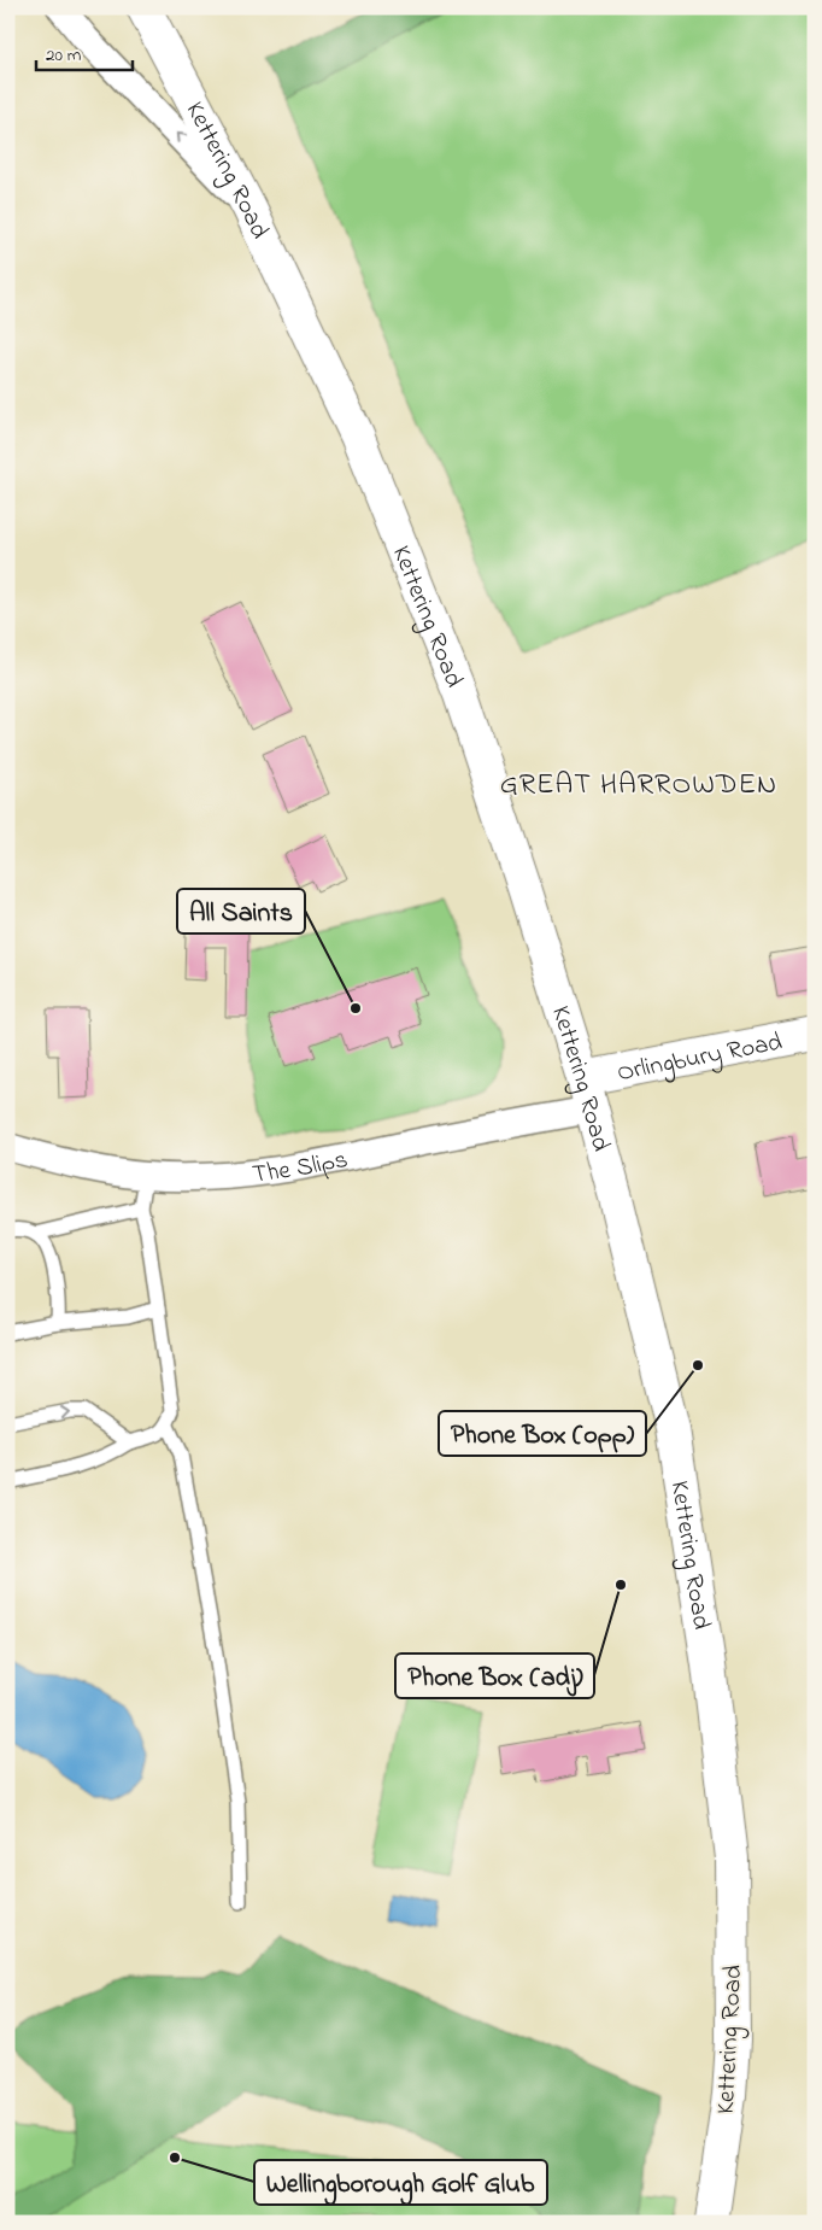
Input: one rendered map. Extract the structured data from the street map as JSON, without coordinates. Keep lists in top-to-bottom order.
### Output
{
  "streets": {
    "main road": ["Kettering Road", "Orlingbury Road"],
    "street": ["The Slips"]
  },
  "crossings": [
    ["Kettering Road", "Orlingbury Road"],
    ["Kettering Road", "The Slips"]
  ],
  "districts": ["GREAT HARROWDEN"],
  "places": [
    "All Saints",
    "Phone Box (opp)",
    "Phone Box (adj)",
    "Wellingborough Golf Glub"
  ],
  "scale_bar": "20 m"
}
